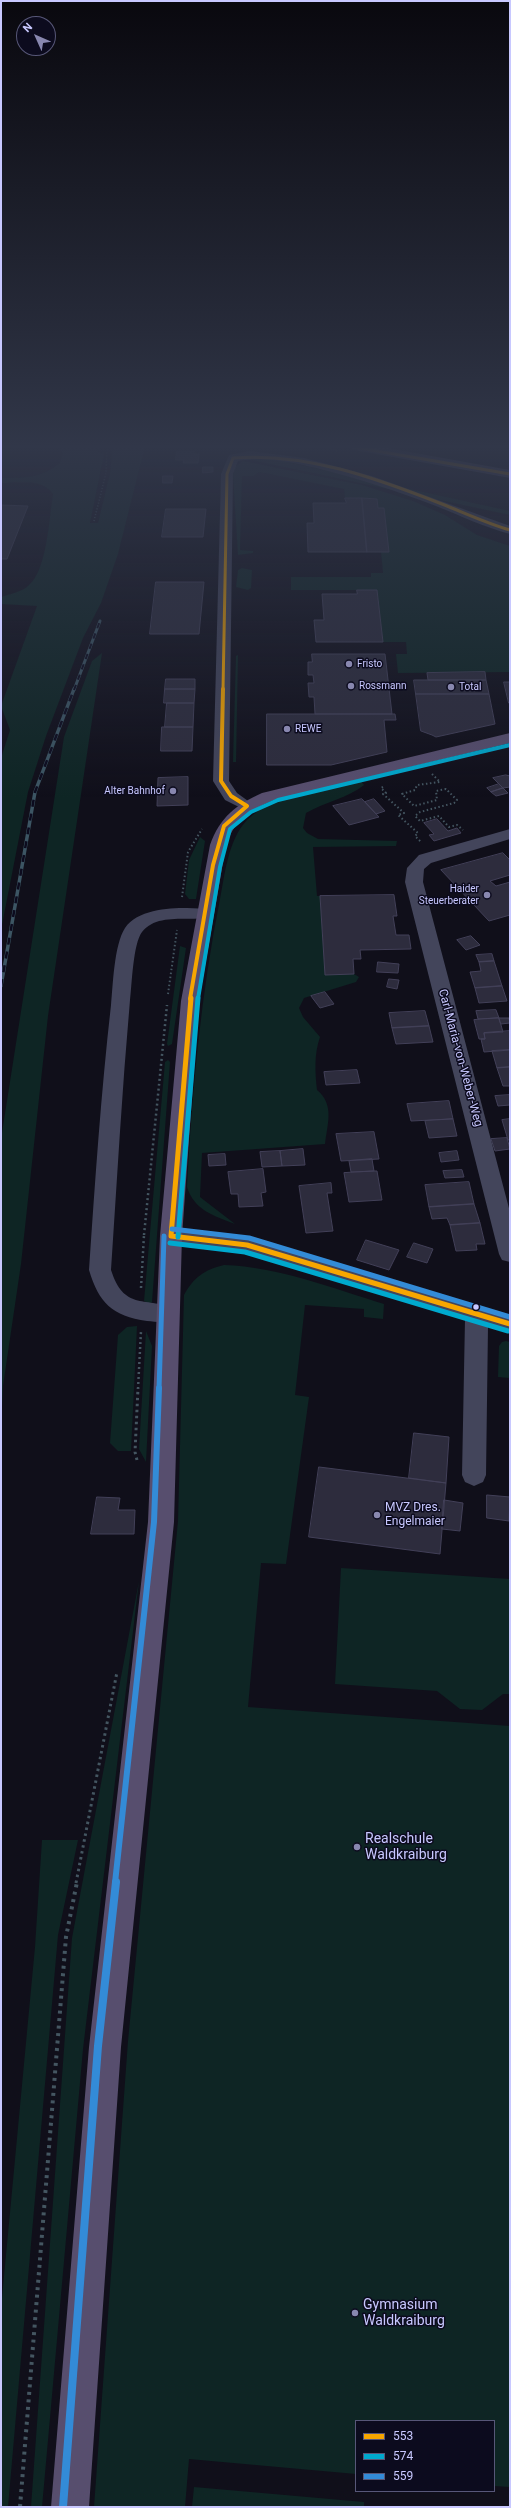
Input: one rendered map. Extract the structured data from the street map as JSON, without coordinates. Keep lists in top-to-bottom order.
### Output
{
  "streets": {
    "street": ["Carl-Maria-von-Weber-Weg"]
  },
  "places": [
    "Fristo",
    "Rossmann",
    "Total",
    "REWE",
    "Alter Bahnhof",
    "Haider Steuerberater",
    "MVZ Dres. Engelmaier",
    "Realschule Waldkraiburg",
    "Gymnasium Waldkraiburg"
  ],
  "lines": ["transit line 553", "transit line 574", "transit line 559"],
  "legend": ["553", "574", "559"],
  "north": "top left"
}
